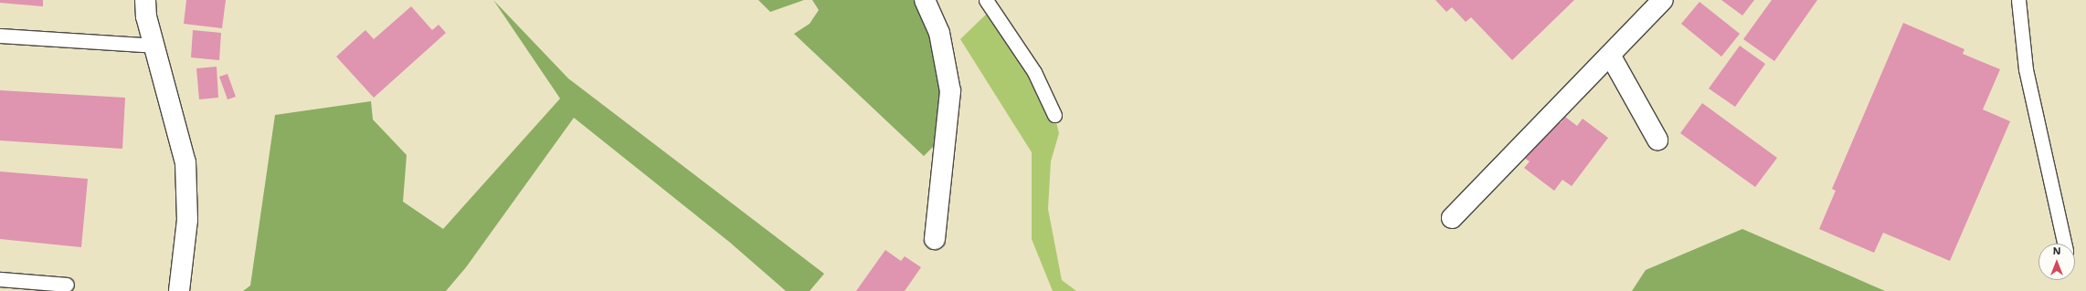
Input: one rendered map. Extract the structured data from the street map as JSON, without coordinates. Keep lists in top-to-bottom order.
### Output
{
  "north": "top"
}
